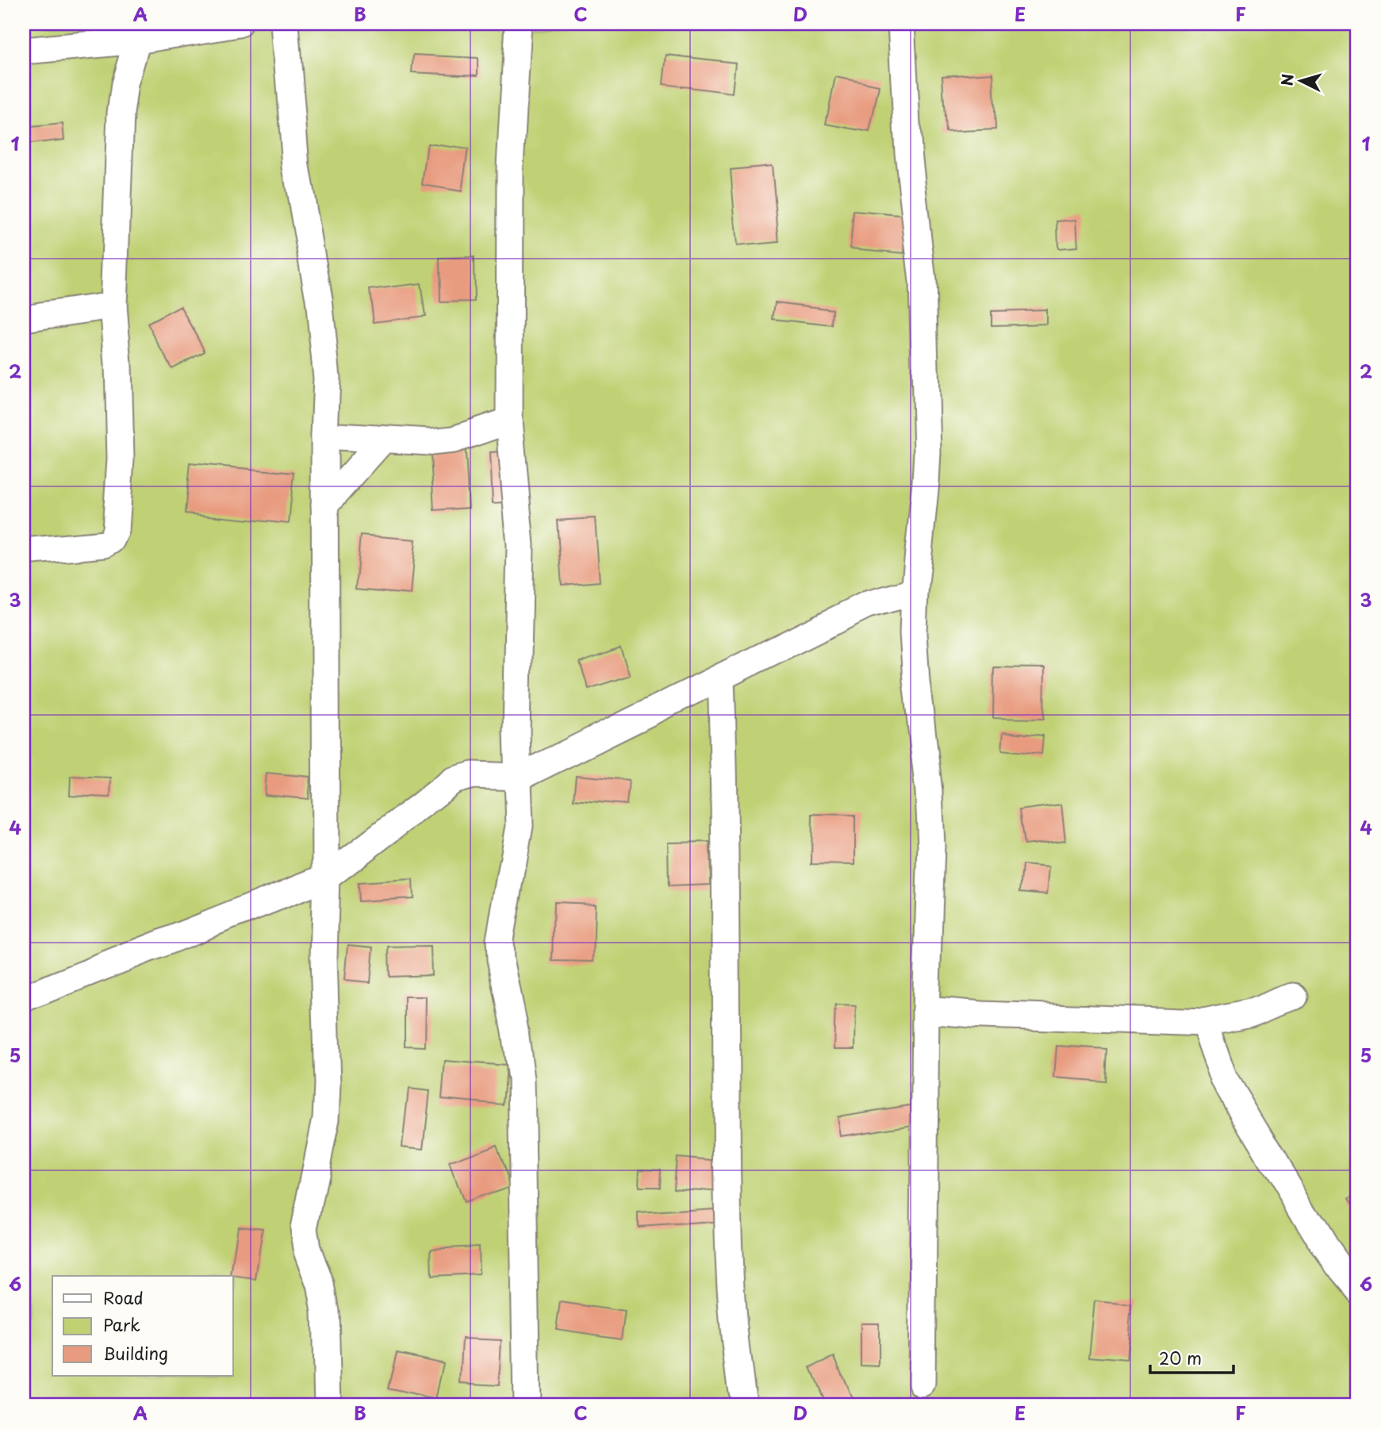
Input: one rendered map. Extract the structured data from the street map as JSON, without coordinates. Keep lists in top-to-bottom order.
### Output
{
  "legend": ["Road", "Park", "Building"],
  "scale_bar": "20 m",
  "north": "left",
  "grid": {
    "columns": [
      "A",
      "B",
      "C",
      "D",
      "E",
      "F"
    ],
    "rows": [
      "1",
      "2",
      "3",
      "4",
      "5",
      "6"
    ]
  }
}
